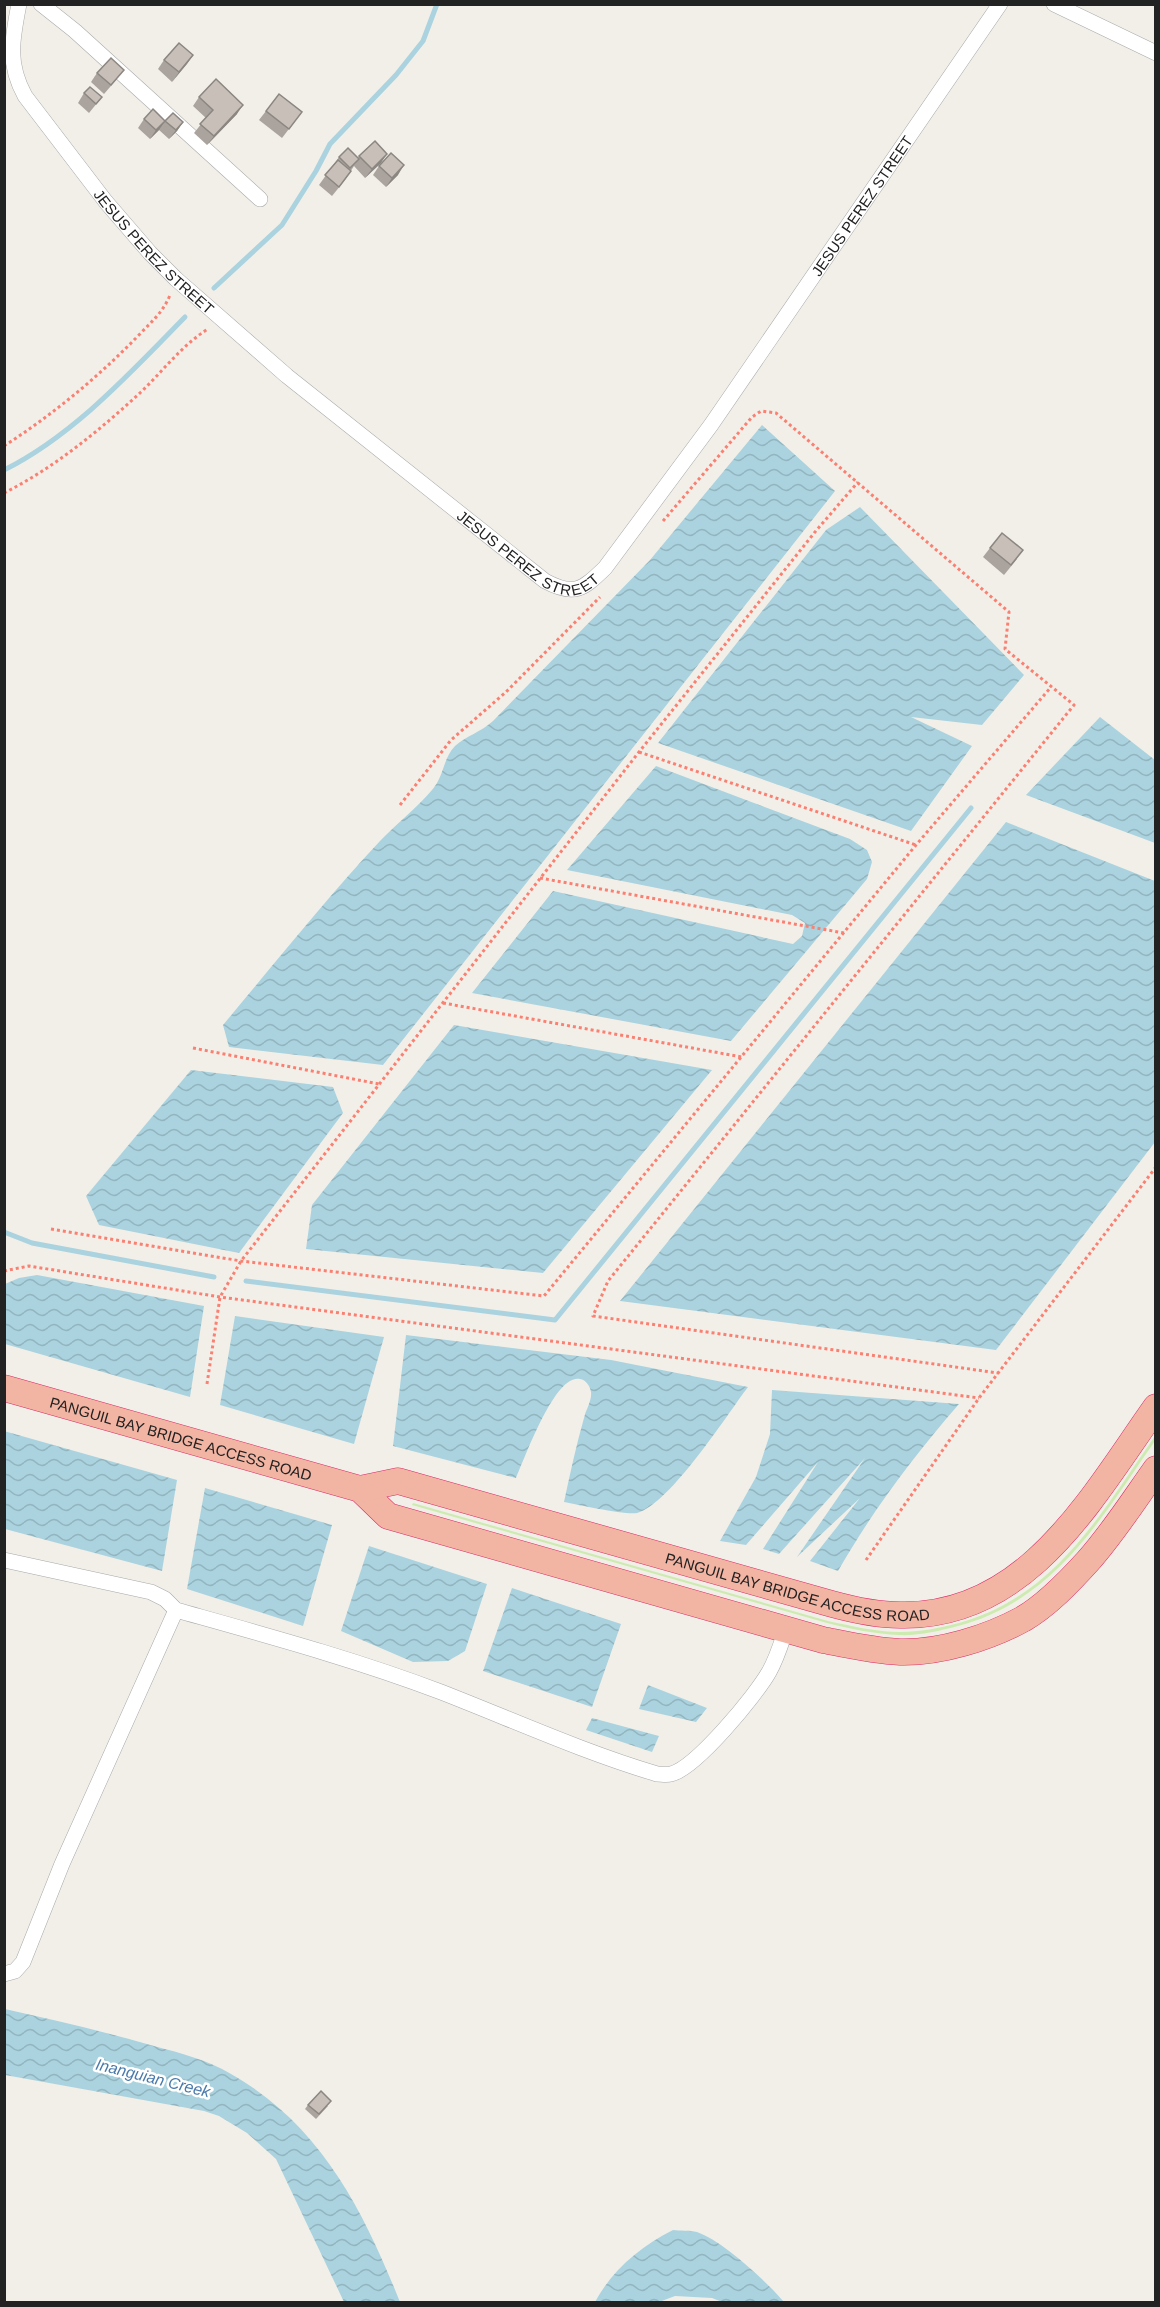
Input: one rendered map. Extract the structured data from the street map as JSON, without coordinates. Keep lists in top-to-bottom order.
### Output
{
  "streets": {
    "highway": ["PANGUIL BAY BRIDGE ACCESS ROAD"],
    "street": ["JESUS PEREZ STREET"]
  },
  "water": ["Inanguian Creek"]
}
